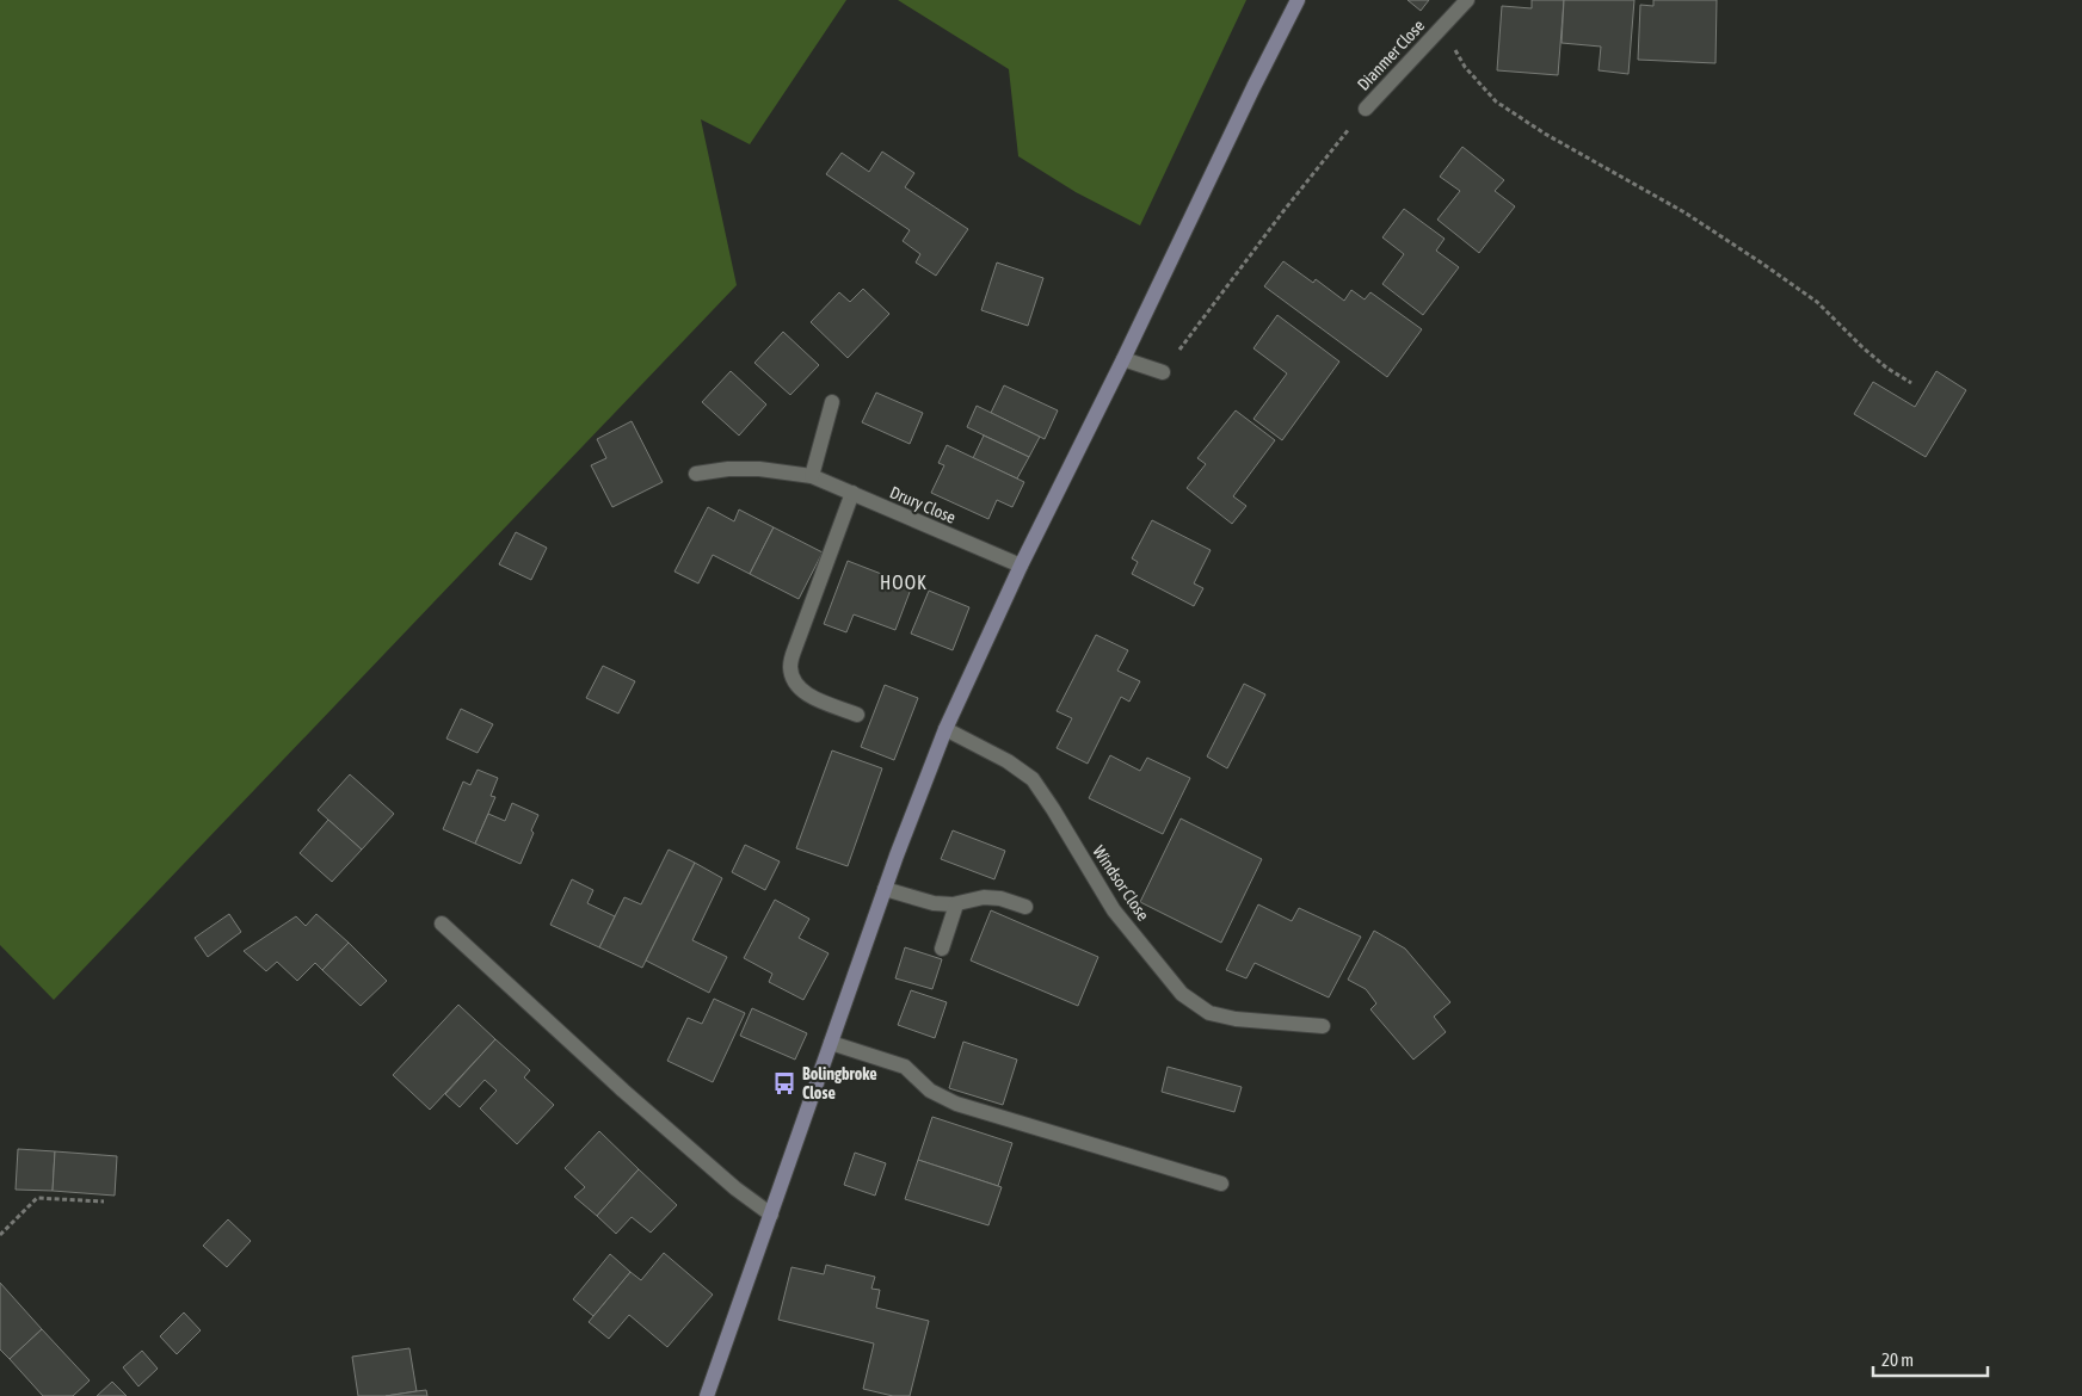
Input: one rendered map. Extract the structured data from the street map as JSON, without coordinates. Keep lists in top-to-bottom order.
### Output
{
  "streets": {
    "street": ["Dianmer Close", "Drury Close", "Windsor Close"]
  },
  "districts": ["HOOK"],
  "places": {
    "bus stop": ["Bolingbroke Close"]
  },
  "scale_bar": "20 m"
}
